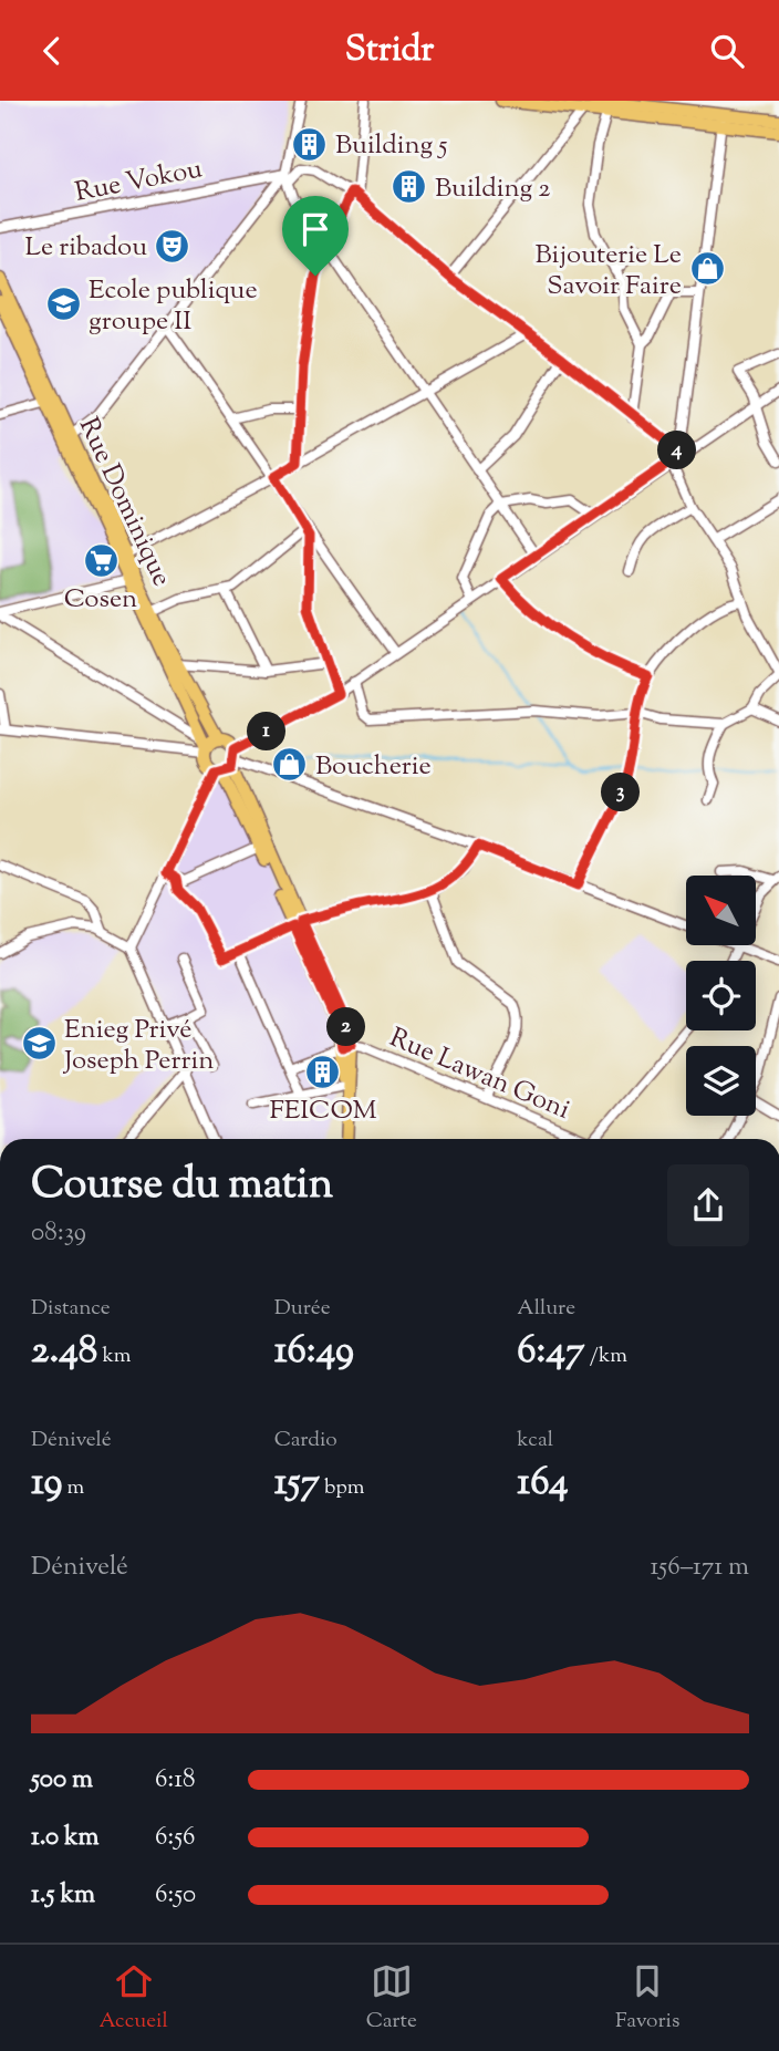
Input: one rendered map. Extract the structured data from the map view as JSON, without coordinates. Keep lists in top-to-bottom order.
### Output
{
  "streets": {
    "main road": ["Rue Dominique"],
    "street": ["Rue Vokou", "Rue Lawan Goni"]
  },
  "places": {
    "building": ["Building 5", "Building 2", "FEICOM"],
    "theatre": ["Le ribadou"],
    "shop": ["Bijouterie Le Savoir Faire", "Boucherie"],
    "school or university": ["Ecole publique groupe II", "Enieg Privé Joseph Perrin"],
    "supermarket": ["Cosen"]
  },
  "north": "top left",
  "page": {
    "header": "Stridr",
    "pins": [
      "4",
      "1",
      "3",
      "2"
    ],
    "heading": ["Course du matin", "08:39"],
    "stats": [
      ["Distance", "2.48 km"],
      ["Durée", "16:49"],
      ["Allure", "6:47 /km"],
      ["Dénivelé", "19 m"],
      ["Cardio", "157 bpm"],
      ["kcal", "164"]
    ],
    "chart": ["Dénivelé", "156–171 m"],
    "list": [
      {
        "name": "500 m",
        "note": "6:18"
      },
      {
        "name": "1.0 km",
        "note": "6:56"
      },
      {
        "name": "1.5 km",
        "note": "6:50"
      }
    ],
    "tabs": ["Accueil", "Carte", "Favoris"]
  }
}
